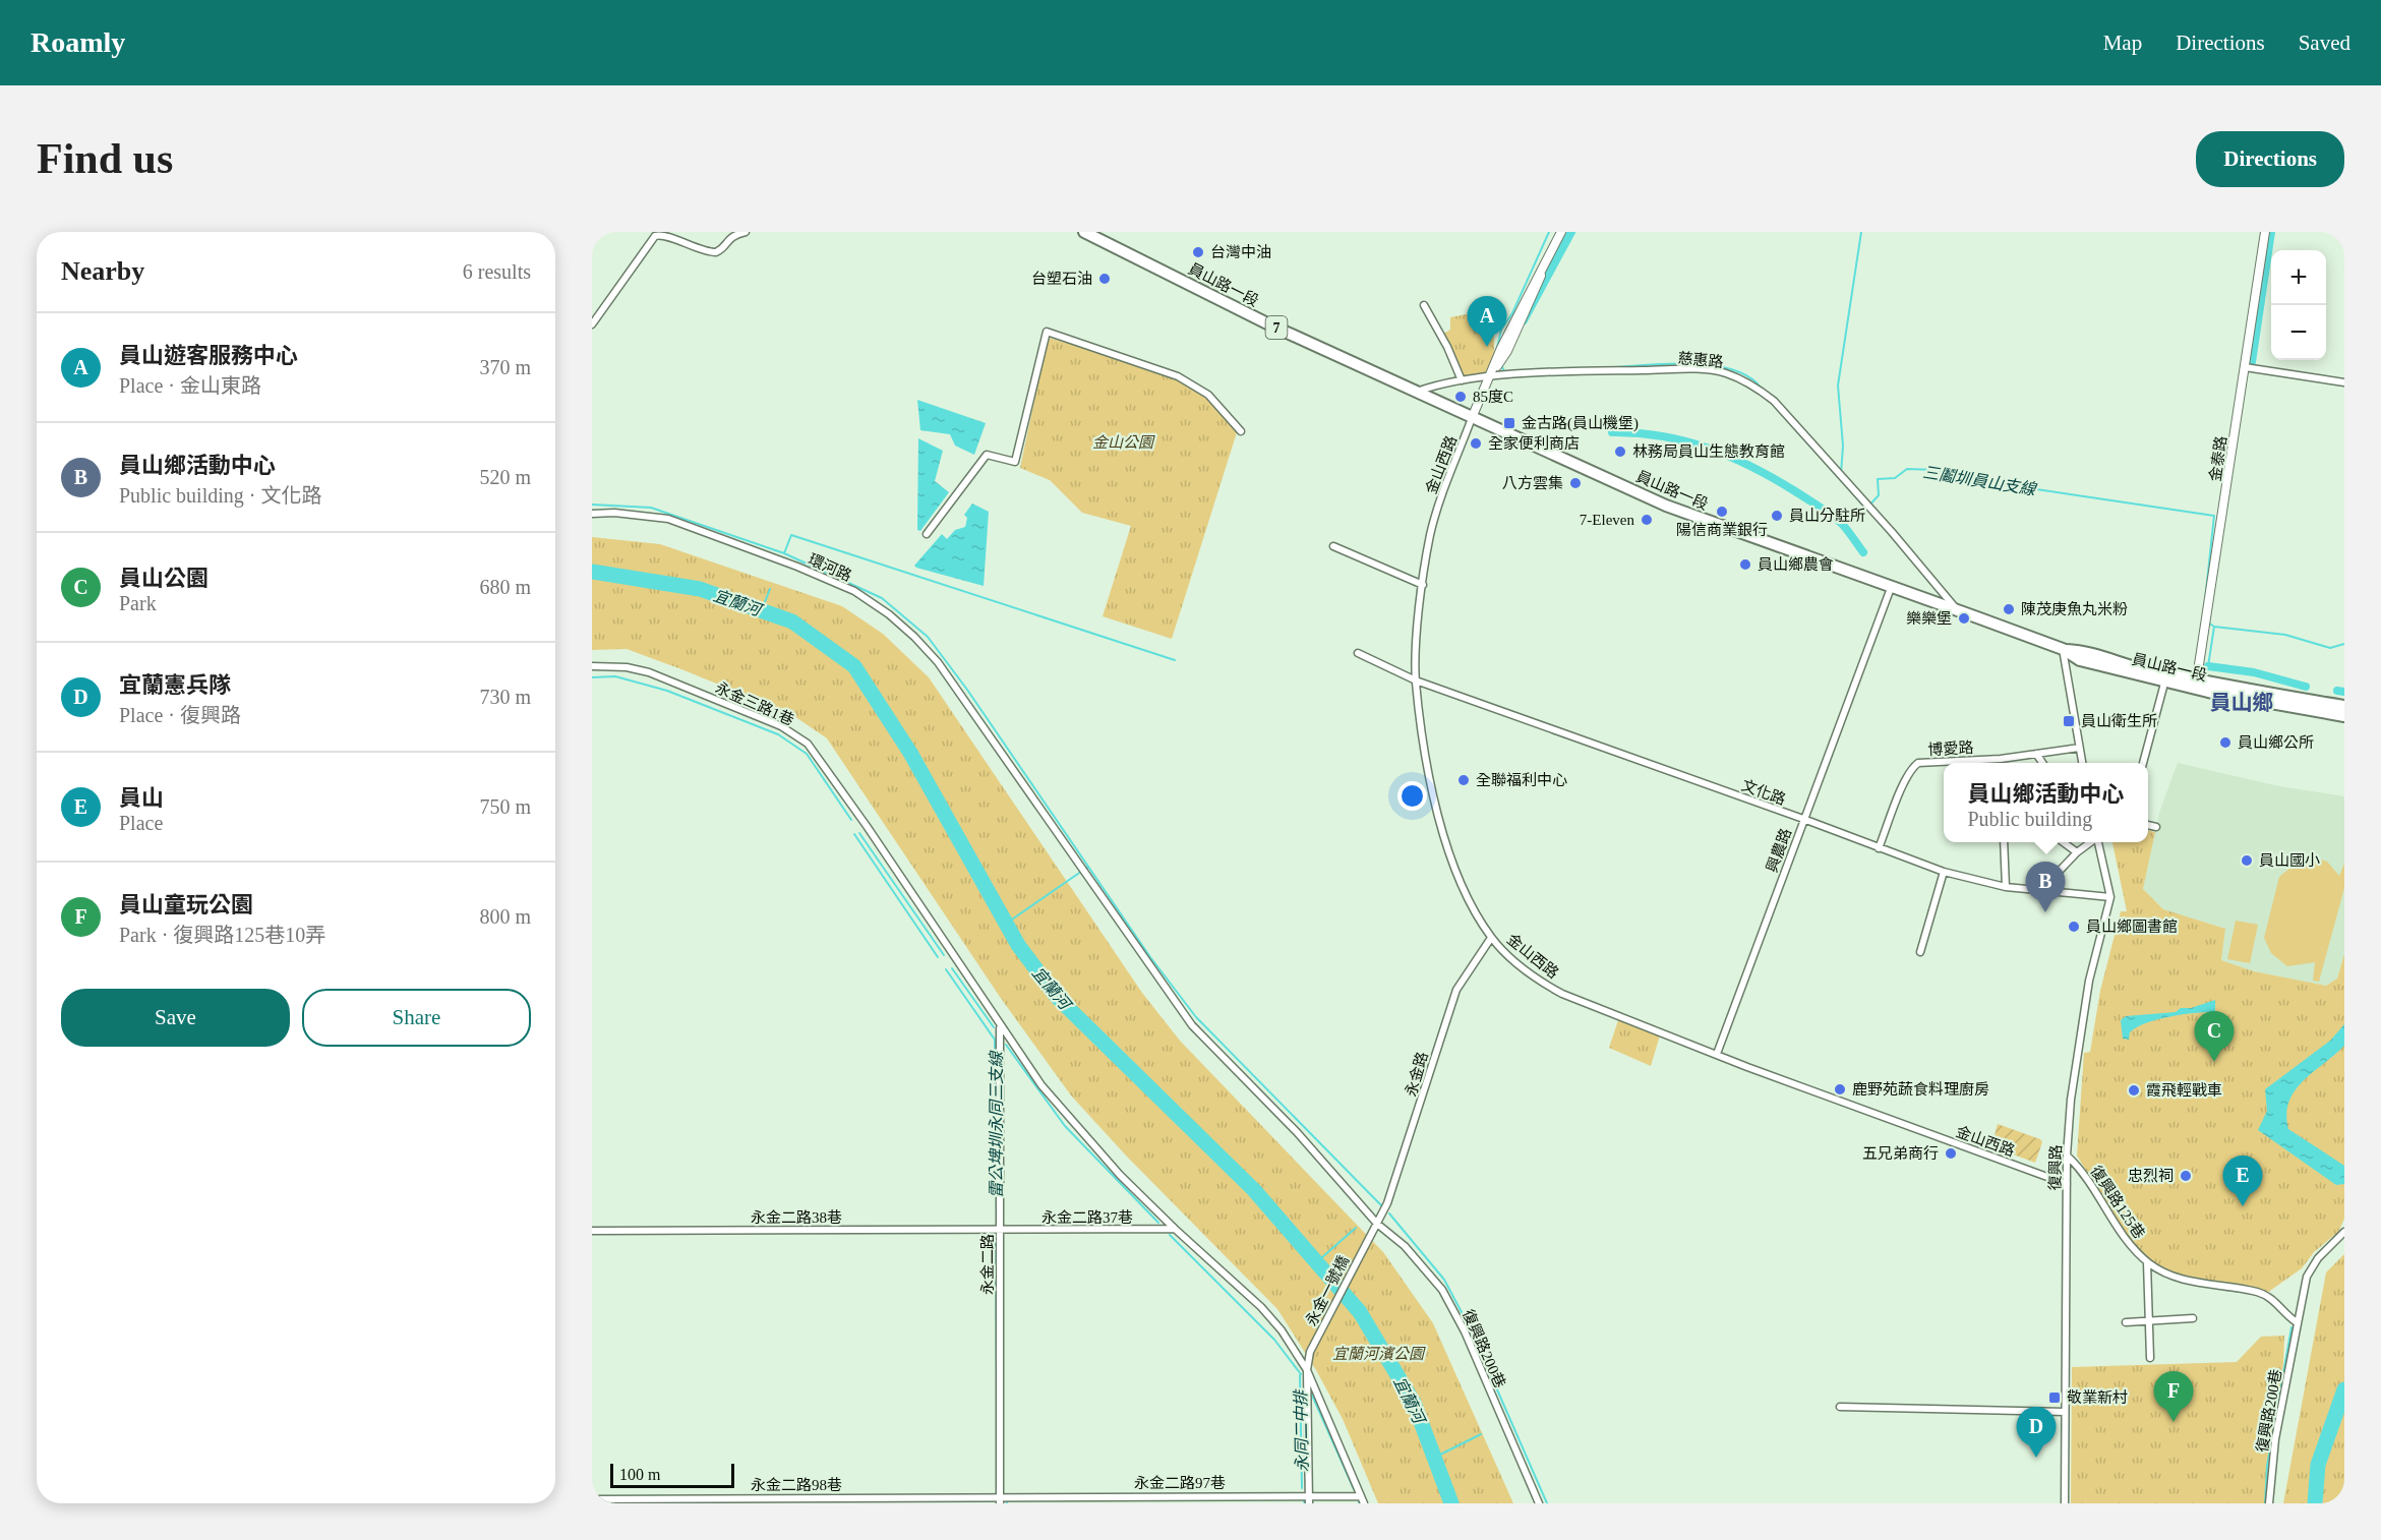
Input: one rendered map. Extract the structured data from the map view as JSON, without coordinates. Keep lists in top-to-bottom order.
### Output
{
  "streets": {
    "main road": ["員山路一段", "7"],
    "street": [
      "慈惠路",
      "金泰路",
      "金山西路",
      "環河路",
      "永金三路1巷",
      "博愛路",
      "文化路",
      "興農路",
      "永金路",
      "復興路",
      "復興路125巷",
      "永金二路38巷",
      "永金二路37巷",
      "永金二路",
      "永金一號橋",
      "復興路200巷",
      "永金二路97巷",
      "永金二路98巷"
    ]
  },
  "crossings": [
    ["員山路一段", "慈惠路"],
    ["員山路一段", "金泰路"],
    ["員山路一段", "金山西路"],
    ["員山路一段", "興農路"],
    ["金山西路", "文化路"],
    ["金山西路", "興農路"],
    ["金山西路", "永金路"],
    ["金山西路", "復興路"],
    ["環河路", "永金路"],
    ["環河路", "復興路200巷"],
    ["永金三路1巷", "永金二路37巷"],
    ["永金三路1巷", "永金二路"],
    ["永金三路1巷", "永金一號橋"],
    ["永金三路1巷", "永金二路97巷"],
    ["博愛路", "文化路"],
    ["文化路", "興農路"],
    ["文化路", "復興路"],
    ["永金路", "永金一號橋"],
    ["永金路", "復興路200巷"],
    ["復興路", "復興路125巷"],
    ["永金二路38巷", "永金二路37巷"],
    ["永金二路38巷", "永金二路"],
    ["永金二路37巷", "永金二路"],
    ["永金二路", "永金二路97巷"],
    ["永金二路", "永金二路98巷"],
    ["永金一號橋", "永金二路97巷"],
    ["永金二路97巷", "永金二路98巷"]
  ],
  "districts": ["員山鄉"],
  "water": [
    "三鬮圳員山支線",
    "宜蘭河",
    "雷公埤圳永同三支線",
    "永同二中排"
  ],
  "parks": ["金山公園", "宜蘭河濱公園"],
  "places": {
    "other": [
      "台灣中油",
      "台塑石油",
      "85度C",
      "全家便利商店",
      "林務局員山生態教育館",
      "八方雲集",
      "陽信商業銀行",
      "員山分駐所",
      "7-Eleven",
      "員山鄉農會",
      "陳茂庚魚丸米粉",
      "樂樂堡",
      "員山鄉公所",
      "全聯福利中心",
      "員山國小",
      "員山鄉圖書館",
      "鹿野苑蔬食料理廚房",
      "霞飛輕戰車",
      "五兄弟商行",
      "忠烈祠"
    ],
    "transit": ["金古路(員山機堡)", "員山衛生所", "敬業新村"]
  },
  "scale_bar": "100 m",
  "page": {
    "header": "Roamly",
    "nav": ["Map", "Directions", "Saved"],
    "buttons": [
      "Directions",
      ["Save", "Share"]
    ],
    "title": "Find us",
    "heading": ["Nearby", "6 results"],
    "map_buttons": ["+", "−"],
    "pins": [
      "A",
      "B",
      "C",
      "E",
      "F",
      "D"
    ],
    "list": [
      {
        "mark": "A",
        "name": "員山遊客服務中心",
        "note": "Place · 金山東路",
        "value": "370 m"
      },
      {
        "mark": "B",
        "name": "員山鄉活動中心",
        "note": "Public building · 文化路",
        "value": "520 m"
      },
      {
        "mark": "C",
        "name": "員山公園",
        "note": "Park",
        "value": "680 m"
      },
      {
        "mark": "D",
        "name": "宜蘭憲兵隊",
        "note": "Place · 復興路",
        "value": "730 m"
      },
      {
        "mark": "E",
        "name": "員山",
        "note": "Place",
        "value": "750 m"
      },
      {
        "mark": "F",
        "name": "員山童玩公園",
        "note": "Park · 復興路125巷10弄",
        "value": "800 m"
      }
    ],
    "popup": ["員山鄉活動中心", "Public building"],
    "scale": "100 m"
  }
}
